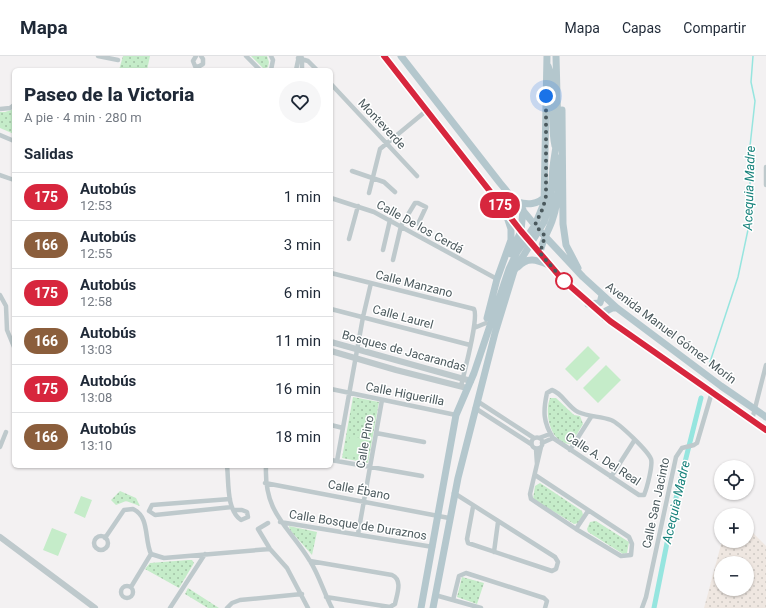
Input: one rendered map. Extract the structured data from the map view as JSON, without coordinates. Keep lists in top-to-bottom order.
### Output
{
  "streets": {
    "main road": ["Avenida Manuel Gómez Morín"],
    "street": [
      "Monteverde",
      "Calle De los Cerdá",
      "Calle Manzano",
      "Calle Laurel",
      "Bosques de Jacarandas",
      "Calle Higuerilla",
      "Calle Pino",
      "Calle A. Del Real",
      "Calle Ébano",
      "Calle San Jacinto",
      "Calle Bosque de Duraznos"
    ]
  },
  "crossings": [
    ["Calle Manzano", "Calle Laurel"],
    ["Calle Manzano", "Bosques de Jacarandas"],
    ["Avenida Manuel Gómez Morín", "Calle San Jacinto"],
    ["Calle Higuerilla", "Calle Pino"],
    ["Calle Pino", "Calle Ébano"],
    ["Calle Pino", "Calle Bosque de Duraznos"]
  ],
  "water": ["Acequia Madre"],
  "lines": ["bus line 175"],
  "page": {
    "header": "Mapa",
    "nav": ["Mapa", "Capas", "Compartir"],
    "on_map": "175",
    "heading": [
      ["Paseo de la Victoria", "A pie · 4 min · 280 m"],
      "Salidas"
    ],
    "list": [
      {
        "mark": "175",
        "name": "Autobús",
        "note": "12:53",
        "value": "1 min"
      },
      {
        "mark": "166",
        "name": "Autobús",
        "note": "12:55",
        "value": "3 min"
      },
      {
        "mark": "175",
        "name": "Autobús",
        "note": "12:58",
        "value": "6 min"
      },
      {
        "mark": "166",
        "name": "Autobús",
        "note": "13:03",
        "value": "11 min"
      },
      {
        "mark": "175",
        "name": "Autobús",
        "note": "13:08",
        "value": "16 min"
      },
      {
        "mark": "166",
        "name": "Autobús",
        "note": "13:10",
        "value": "18 min"
      }
    ],
    "map_buttons": ["+", "−"]
  }
}
